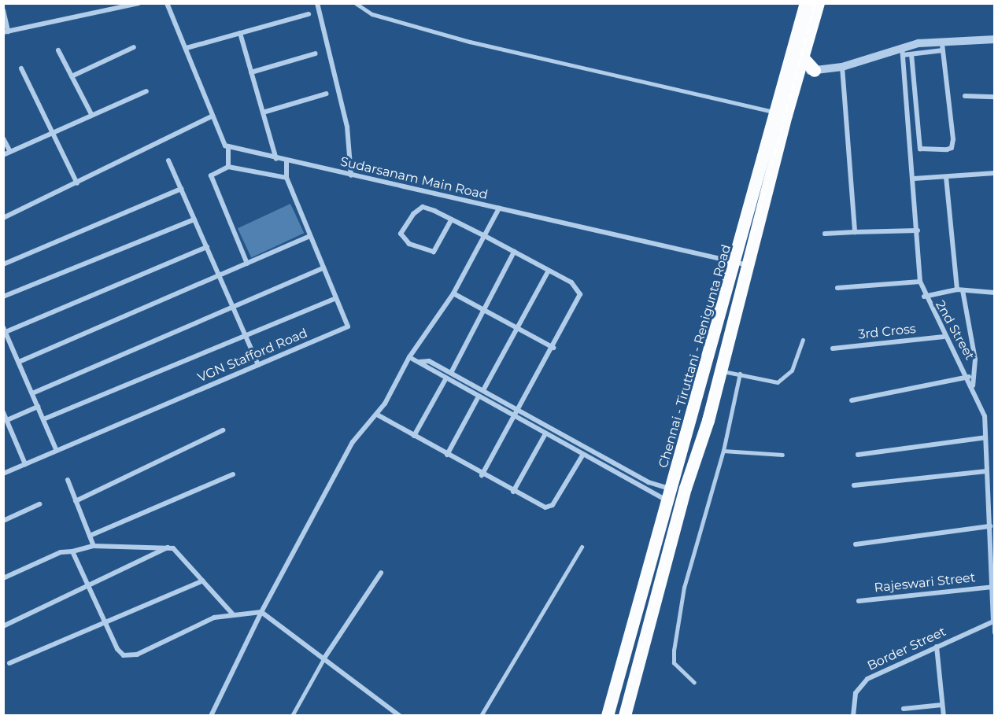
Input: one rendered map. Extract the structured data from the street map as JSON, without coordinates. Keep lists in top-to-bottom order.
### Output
{
  "streets": {
    "highway": ["Chennai - Tiruttani - Renigunta Road"],
    "street": [
      "Sudarsanam Main Road",
      "2nd Street",
      "3rd Cross",
      "VGN Stafford Road",
      "Rajeswari Street",
      "Border Street"
    ]
  },
  "crossings": [
    ["Sudarsanam Main Road", "VGN Stafford Road"],
    ["Sudarsanam Main Road", "Chennai - Tiruttani - Renigunta Road"],
    ["2nd Street", "3rd Cross"],
    ["2nd Street", "Rajeswari Street"],
    ["2nd Street", "Border Street"]
  ]
}
